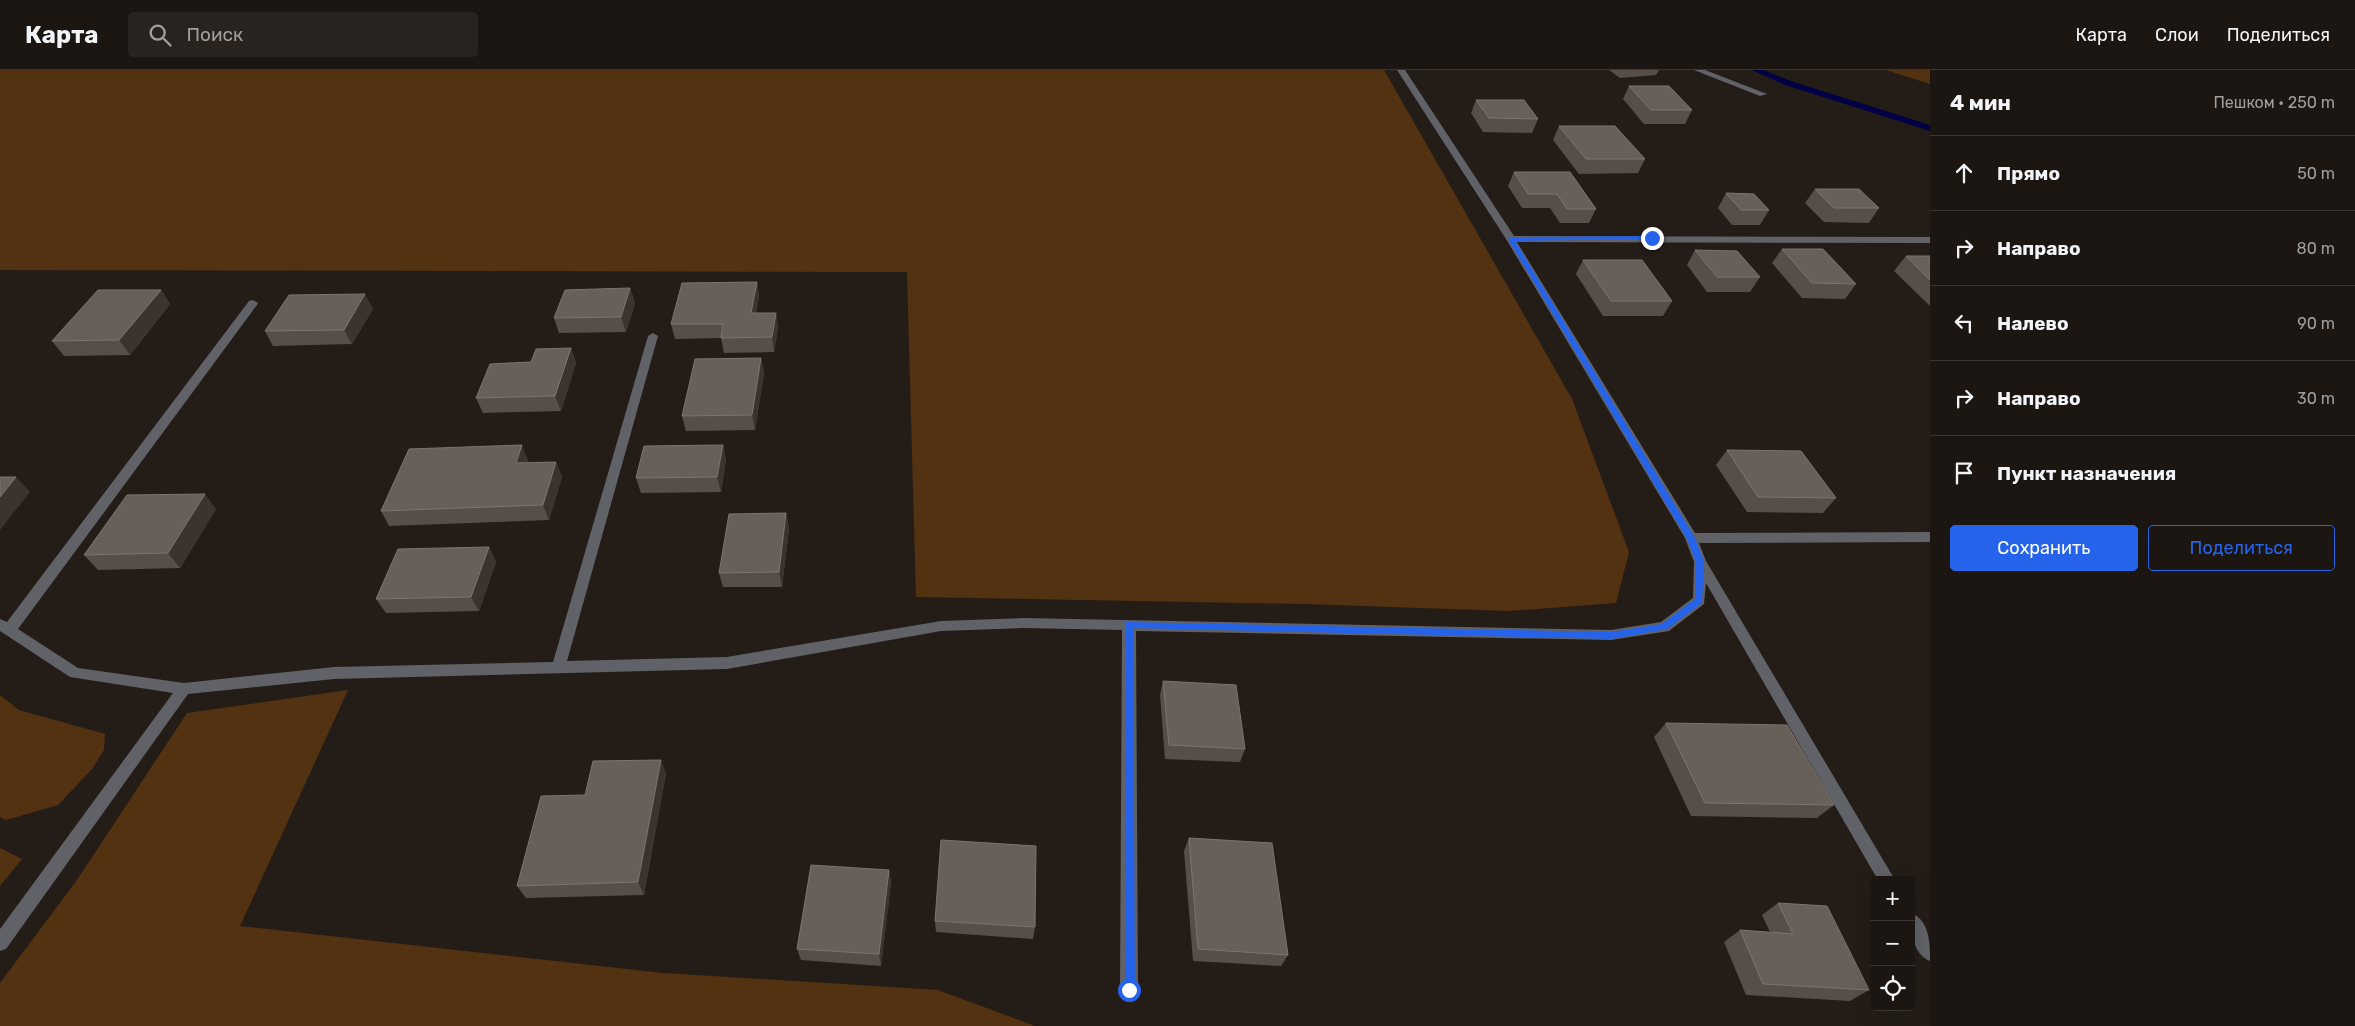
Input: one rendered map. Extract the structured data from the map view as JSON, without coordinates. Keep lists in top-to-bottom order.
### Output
{
  "page": {
    "header": "Карта",
    "search": "Поиск",
    "nav": ["Карта", "Слои", "Поделиться"],
    "heading": ["4 мин", "Пешком · 250 m"],
    "list": [
      ["Прямо", "50 m"],
      ["Направо", "80 m"],
      ["Налево", "90 m"],
      ["Направо", "30 m"],
      "Пункт назначения"
    ],
    "buttons": ["Сохранить", "Поделиться"],
    "map_buttons": ["+", "−"]
  }
}
